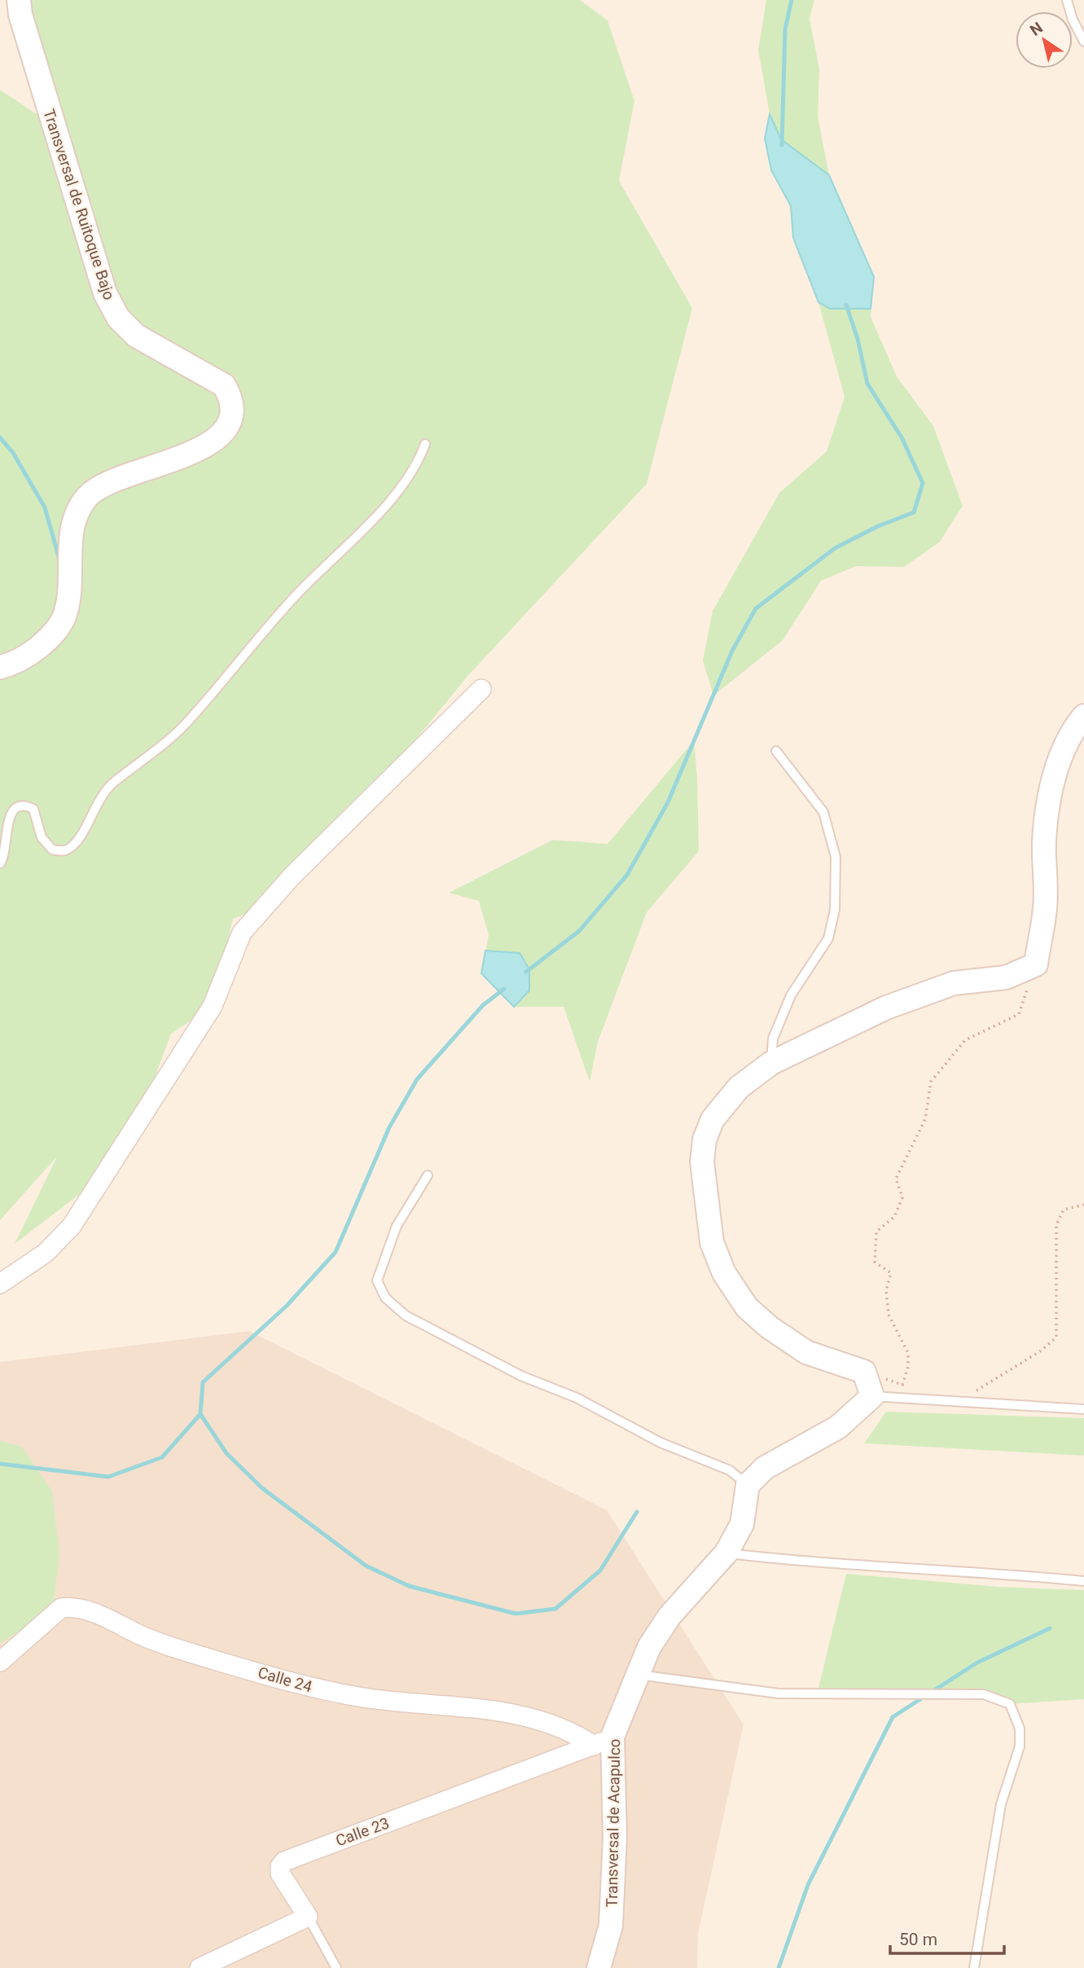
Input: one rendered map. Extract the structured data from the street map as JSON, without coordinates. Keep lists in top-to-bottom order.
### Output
{
  "streets": {
    "street": [
      "Transversal de Ruitoque Bajo",
      "Calle 24",
      "Transversal de Acapulco",
      "Calle 23"
    ]
  },
  "crossings": [
    ["Calle 24", "Transversal de Acapulco"],
    ["Calle 24", "Calle 23"],
    ["Transversal de Acapulco", "Calle 23"]
  ],
  "scale_bar": "50 m",
  "north": "top left"
}
